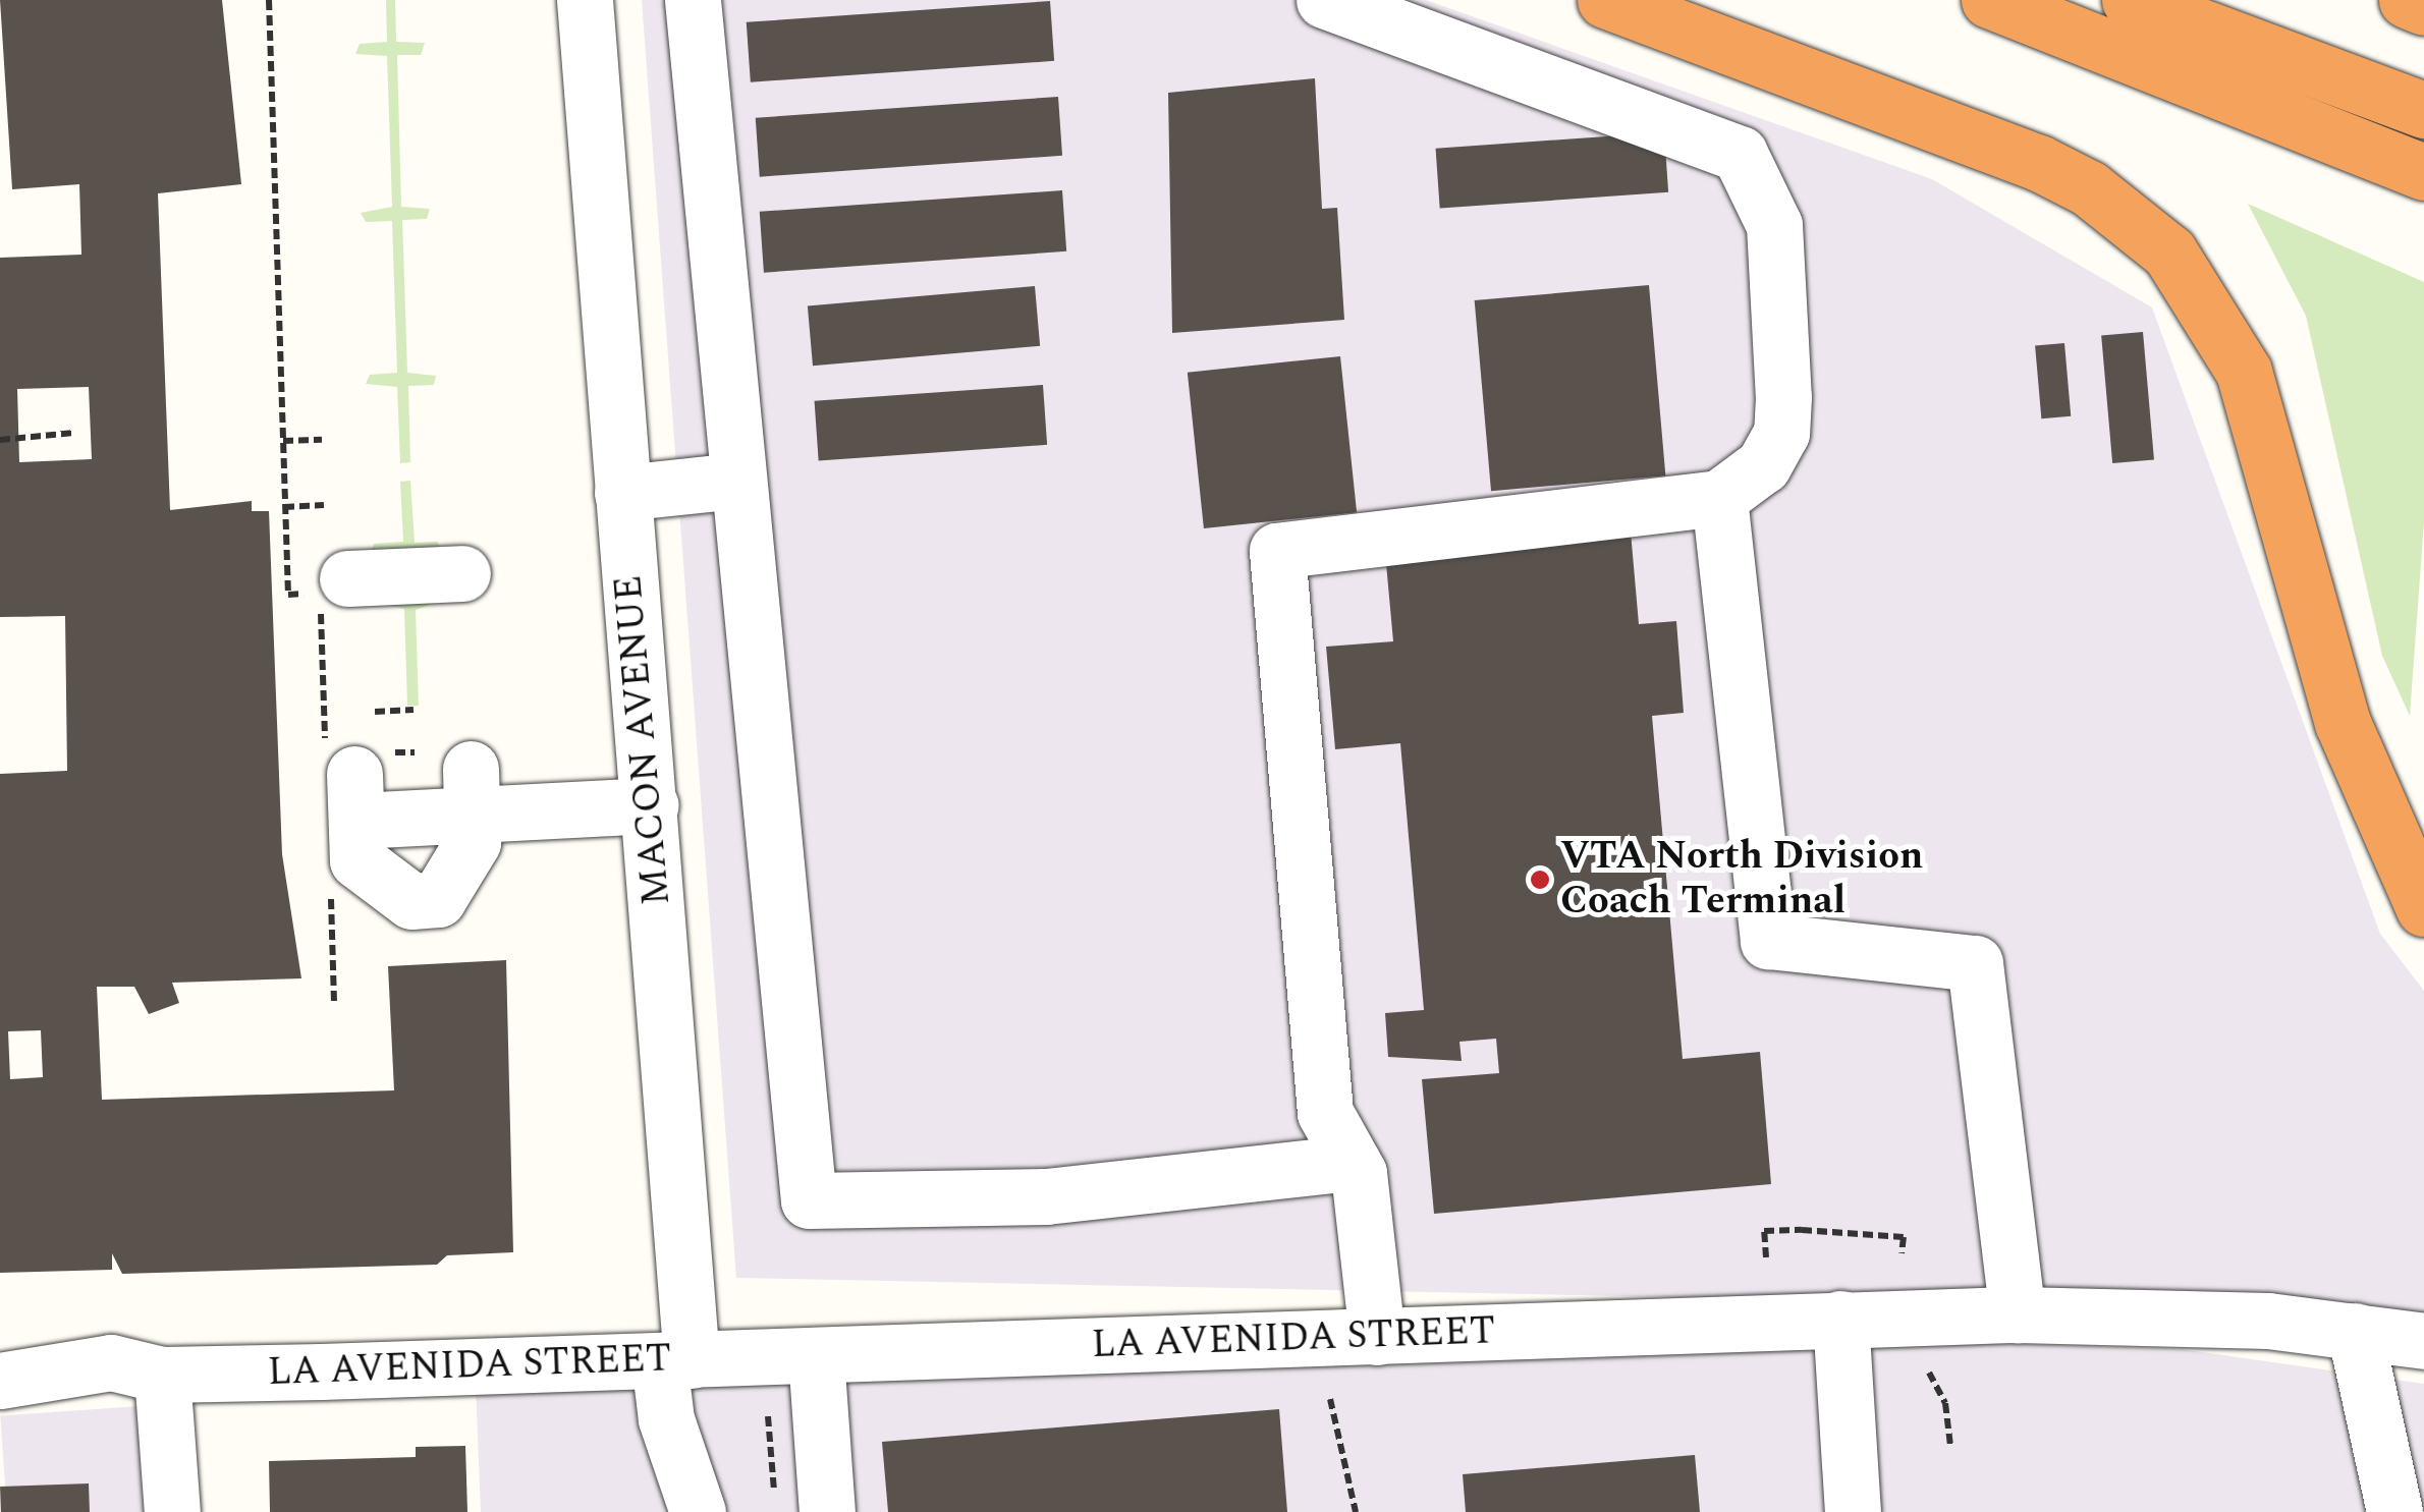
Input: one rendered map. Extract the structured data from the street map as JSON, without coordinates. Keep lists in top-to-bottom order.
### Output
{
  "streets": {
    "street": ["MACON AVENUE", "LA AVENIDA STREET"]
  },
  "crossings": [
    ["MACON AVENUE", "LA AVENIDA STREET"]
  ],
  "places": ["VTA North Division Coach Terminal"]
}
